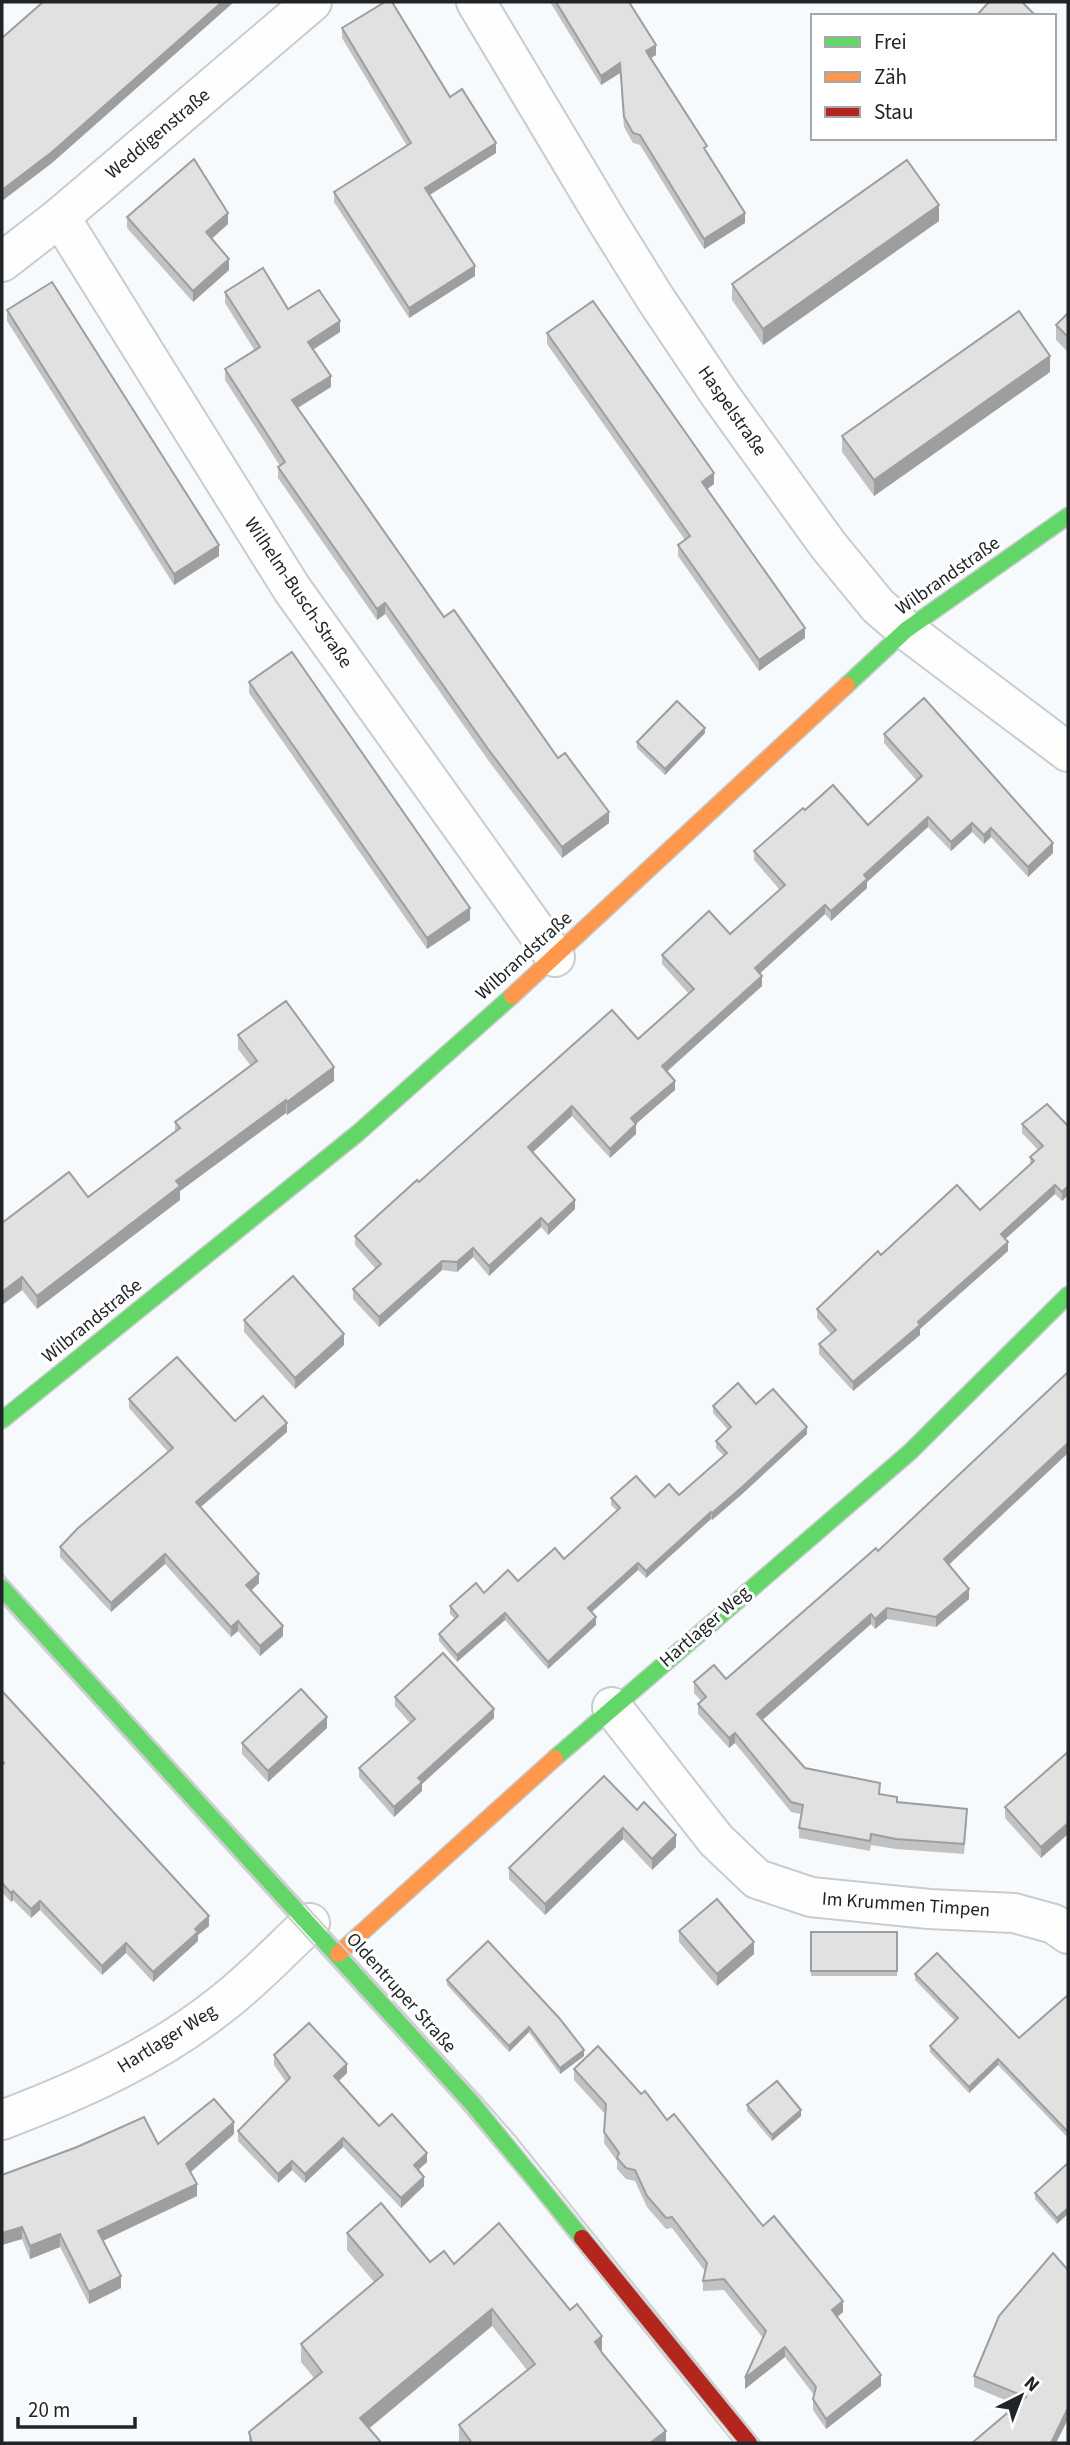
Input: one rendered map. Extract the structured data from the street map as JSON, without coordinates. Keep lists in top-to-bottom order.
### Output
{
  "streets": {
    "street": [
      "Weddigenstraße",
      "Haspelstraße",
      "Wilbrandstraße",
      "Wilhelm-Busch-Straße",
      "Hartlager Weg",
      "Im Krummen Timpen",
      "Oldentruper Straße"
    ]
  },
  "crossings": [
    ["Weddigenstraße", "Wilhelm-Busch-Straße"],
    ["Haspelstraße", "Wilbrandstraße"],
    ["Wilbrandstraße", "Wilhelm-Busch-Straße"],
    ["Hartlager Weg", "Im Krummen Timpen"],
    ["Hartlager Weg", "Oldentruper Straße"]
  ],
  "legend": ["Frei", "Zäh", "Stau"],
  "scale_bar": "20 m",
  "north": "top right"
}
